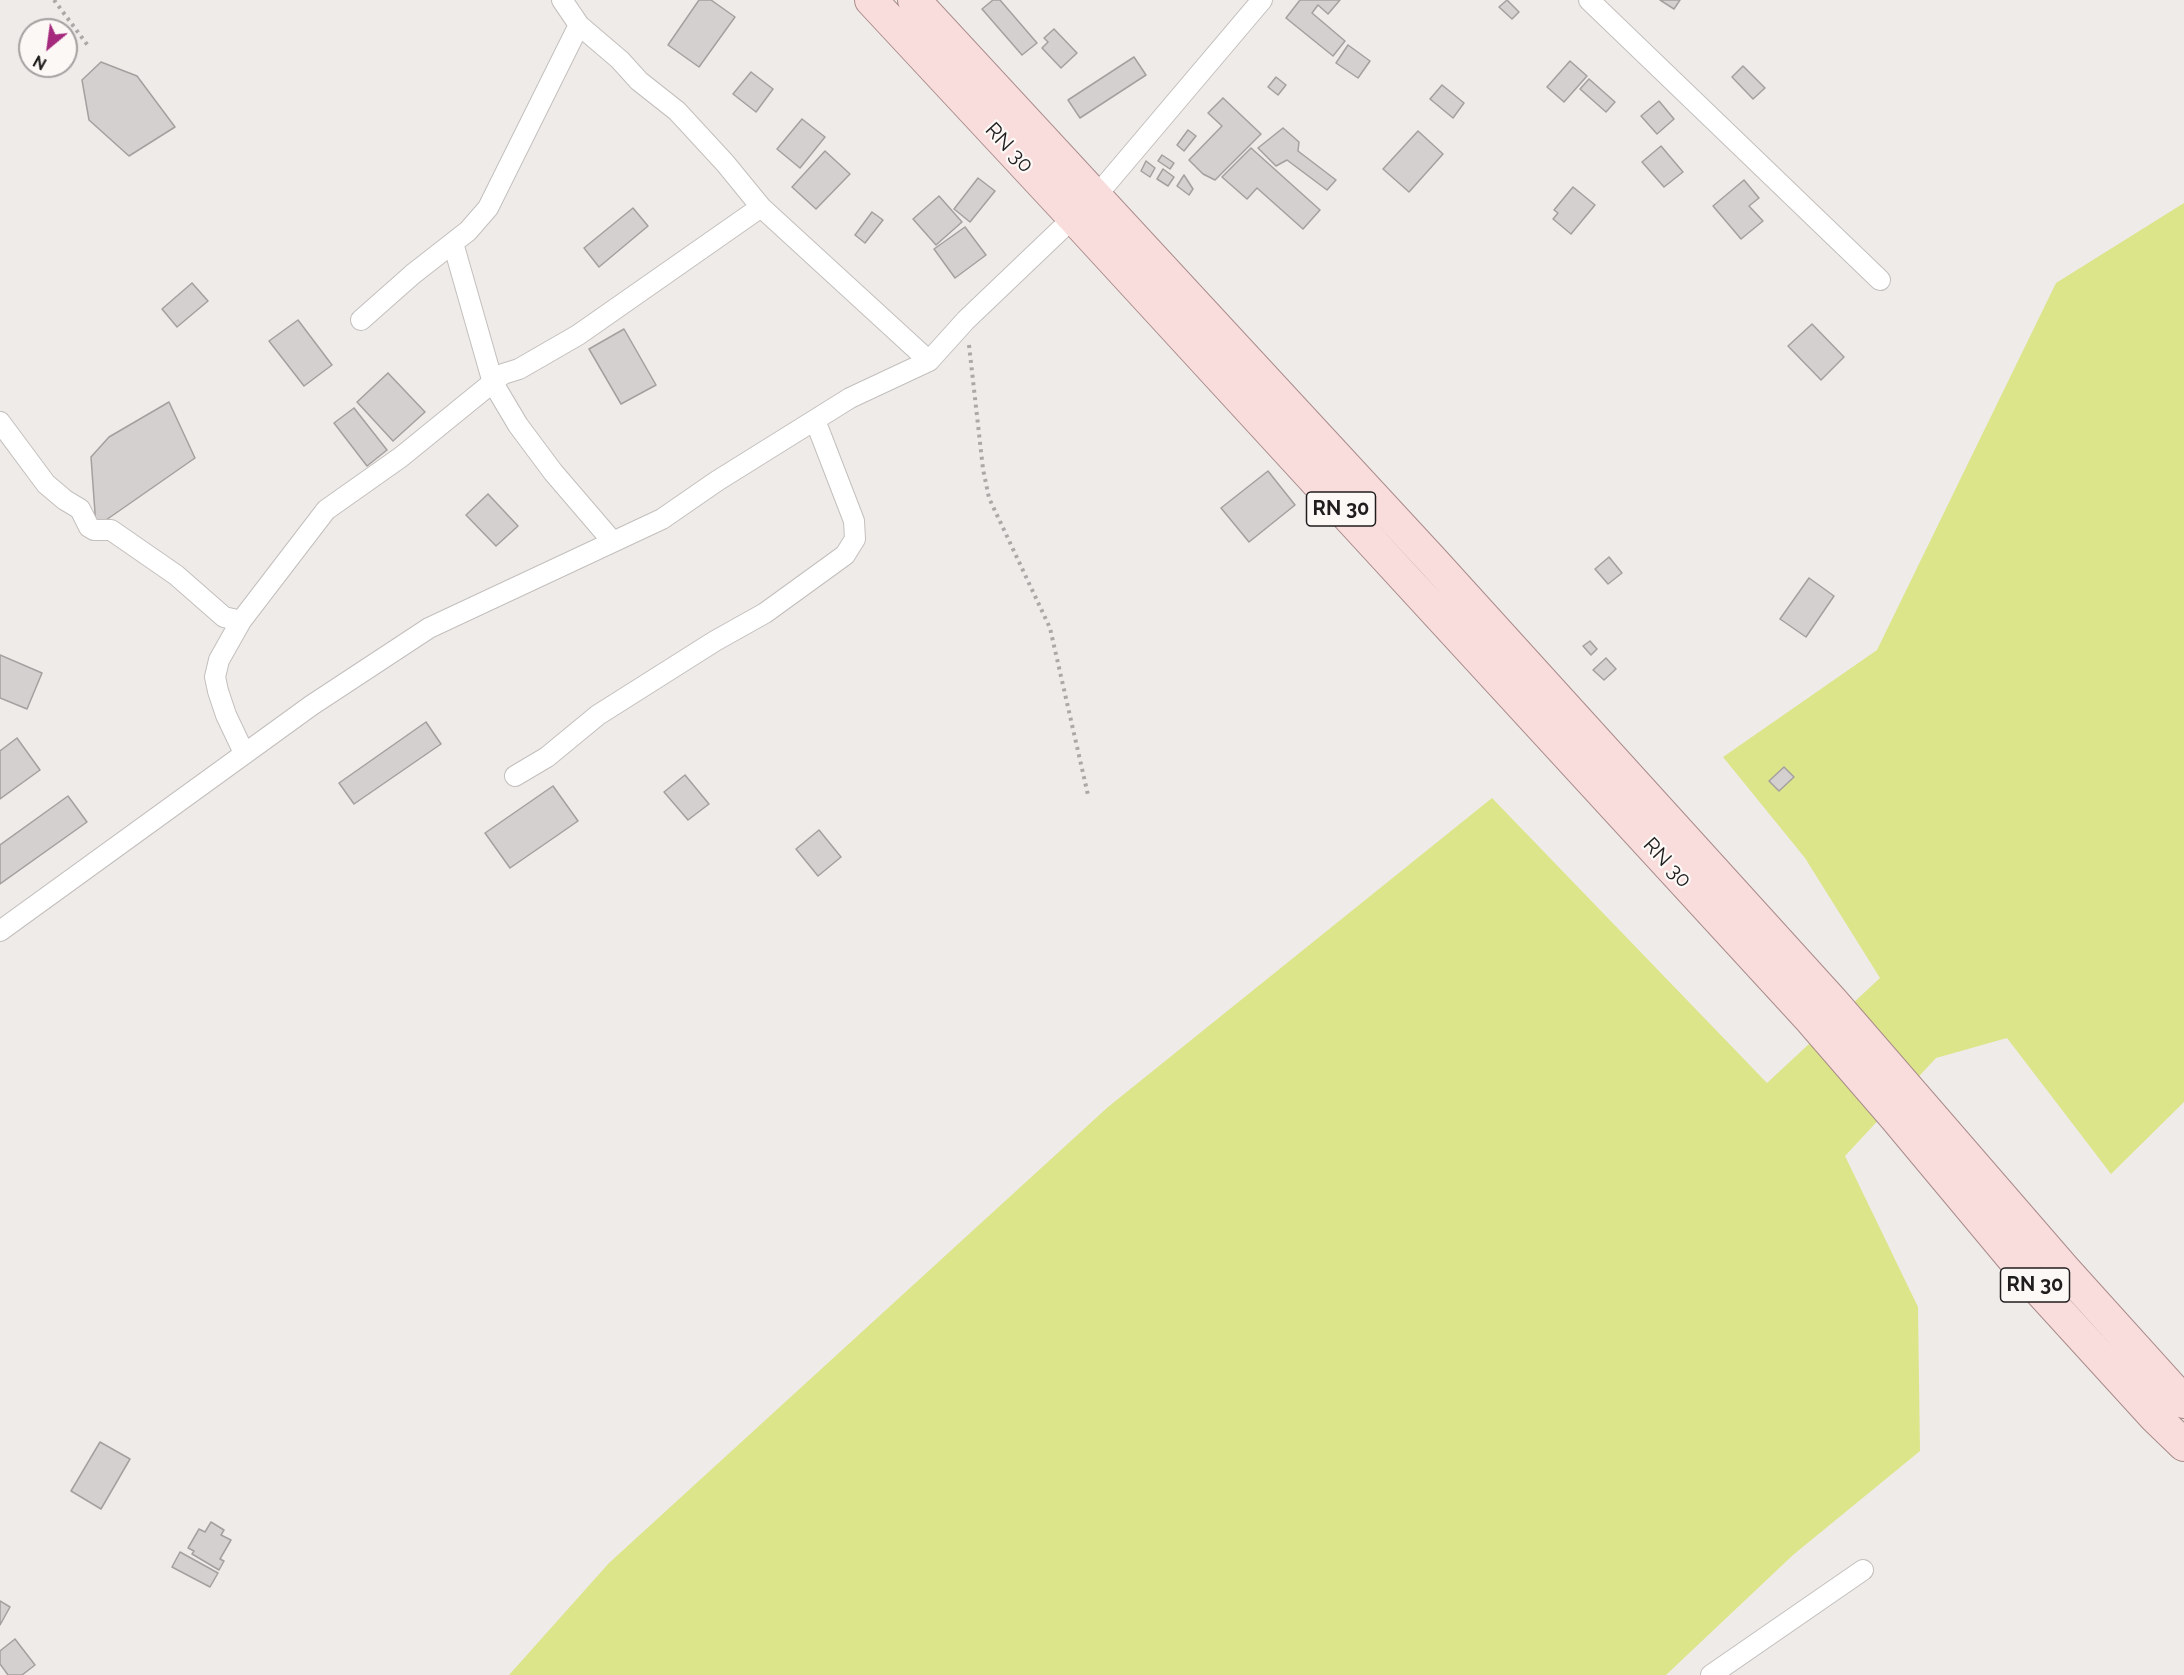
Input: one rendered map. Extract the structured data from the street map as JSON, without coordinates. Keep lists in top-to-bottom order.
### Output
{
  "streets": {
    "main road": ["RN 30"]
  },
  "north": "bottom left"
}
